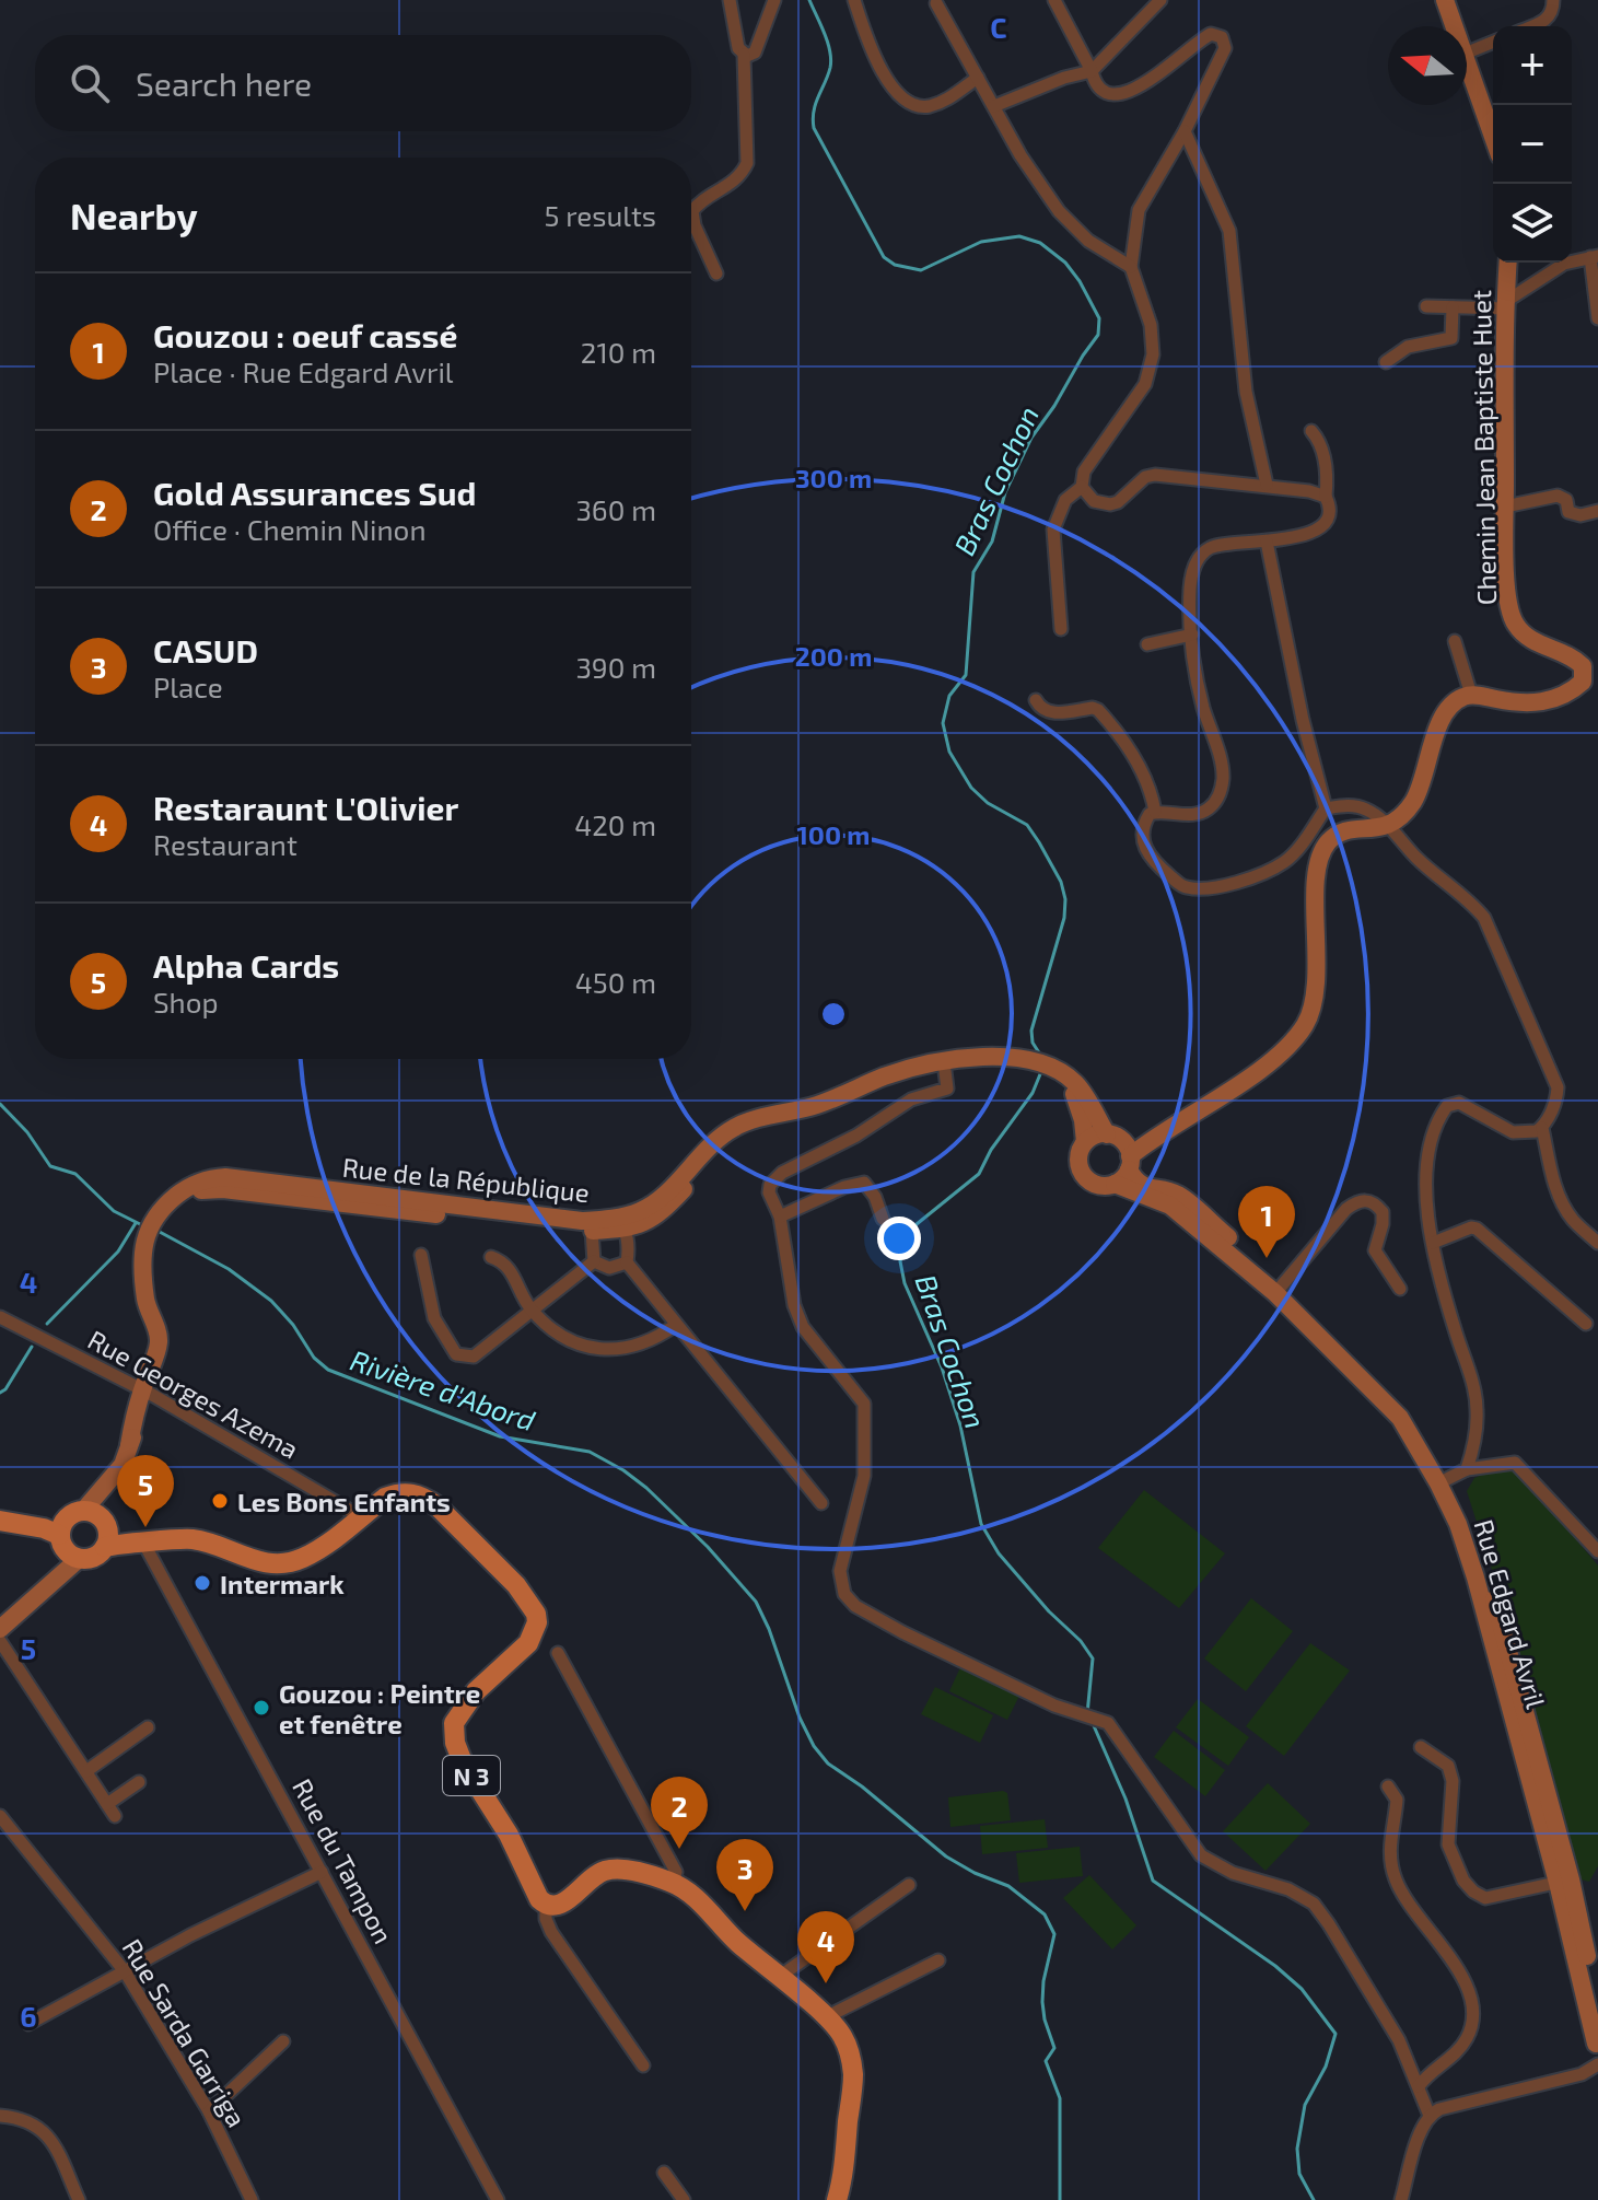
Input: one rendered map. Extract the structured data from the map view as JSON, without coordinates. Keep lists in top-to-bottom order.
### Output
{
  "streets": {
    "main road": ["N 3"],
    "street": [
      "Chemin Jean Baptiste Huet",
      "Rue de la République",
      "Rue Georges Azema",
      "Rue Edgard Avril",
      "Rue du Tampon",
      "Rue Sarda Garriga"
    ]
  },
  "crossings": [
    ["Rue de la République", "Rue Georges Azema"],
    ["Rue Georges Azema", "N 3"],
    ["N 3", "Rue du Tampon"]
  ],
  "water": ["Bras Cochon", "Rivière d'Abord"],
  "places": ["Les Bons Enfants", "Intermark", "Gouzou : Peintre et fenêtre"],
  "north": "left",
  "page": {
    "map_buttons": ["+", "−"],
    "search": "Search here",
    "heading": ["Nearby", "5 results"],
    "list": [
      {
        "mark": "1",
        "name": "Gouzou : oeuf cassé",
        "note": "Place · Rue Edgard Avril",
        "value": "210 m"
      },
      {
        "mark": "2",
        "name": "Gold Assurances Sud",
        "note": "Office · Chemin Ninon",
        "value": "360 m"
      },
      {
        "mark": "3",
        "name": "CASUD",
        "note": "Place",
        "value": "390 m"
      },
      {
        "mark": "4",
        "name": "Restaraunt L'Olivier",
        "note": "Restaurant",
        "value": "420 m"
      },
      {
        "mark": "5",
        "name": "Alpha Cards",
        "note": "Shop",
        "value": "450 m"
      }
    ],
    "pins": [
      "1",
      "5",
      "2",
      "3",
      "4"
    ]
  },
  "grid": {
    "columns": ["C"],
    "rows": ["4", "5", "6"]
  },
  "rings": ["300 m", "200 m", "100 m"]
}
